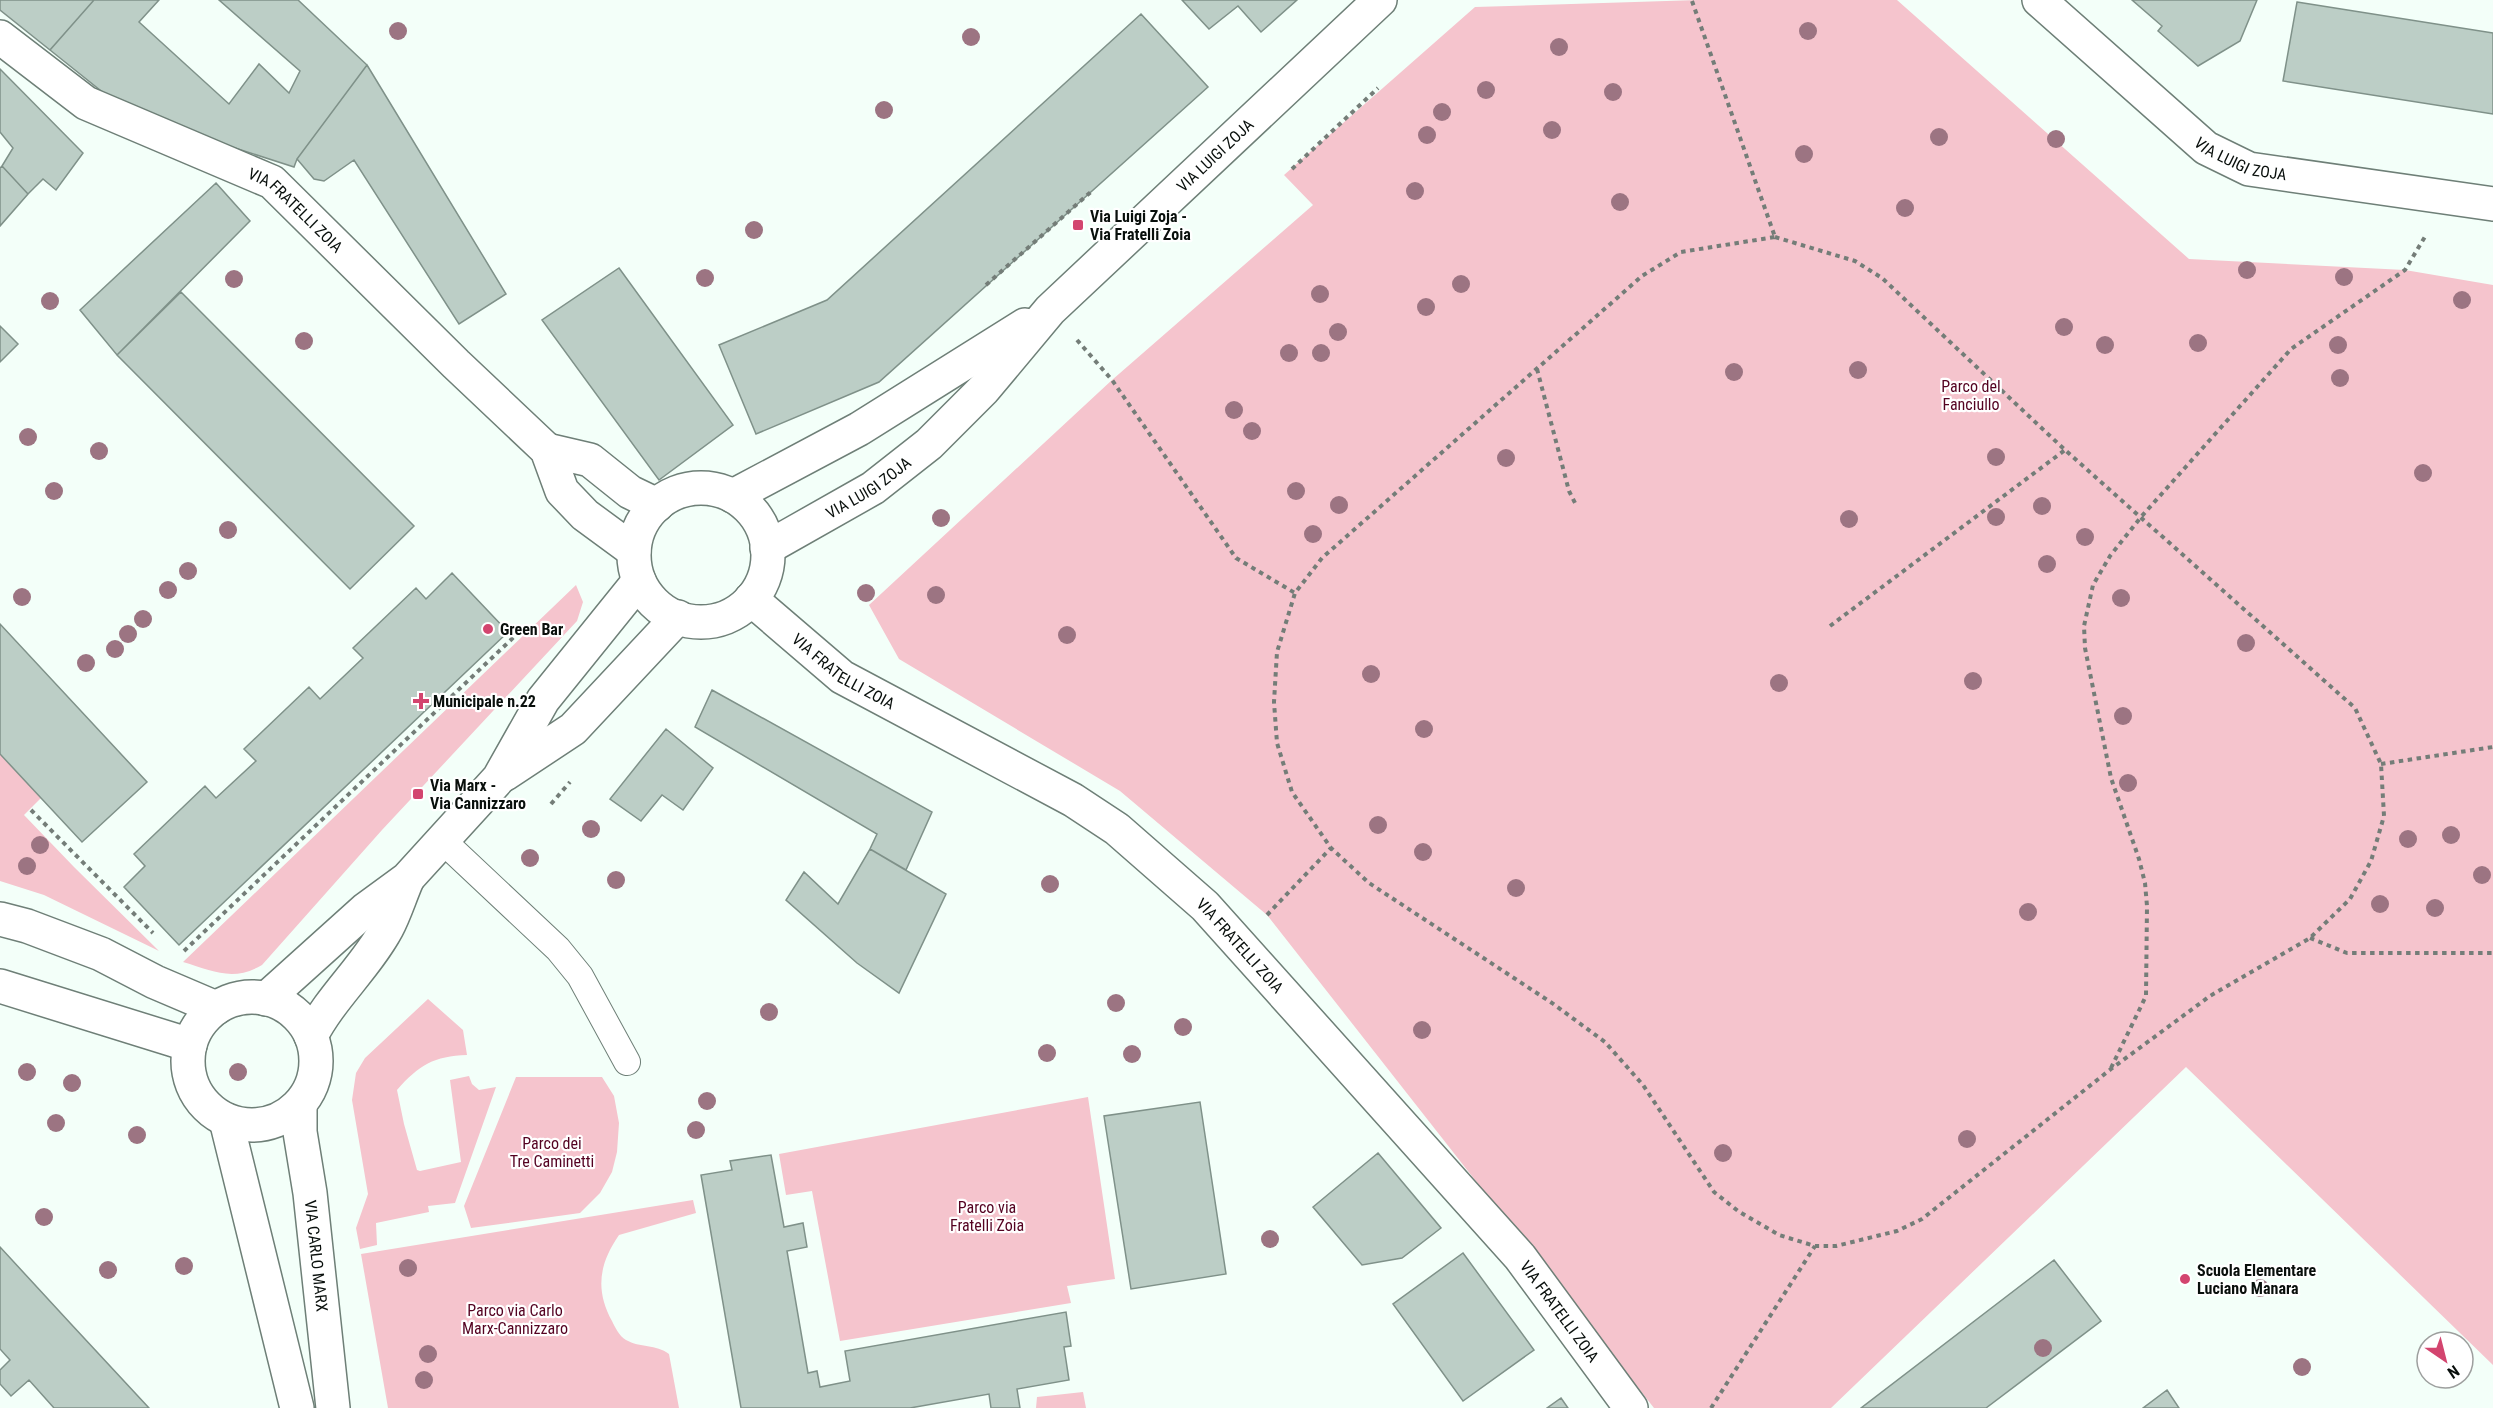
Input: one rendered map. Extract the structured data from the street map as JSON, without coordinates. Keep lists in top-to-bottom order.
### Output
{
  "streets": {
    "street": ["VIA LUIGI ZOJA", "VIA FRATELLI ZOIA", "VIA CARLO MARX"]
  },
  "crossings": [
    ["VIA LUIGI ZOJA", "VIA FRATELLI ZOIA"]
  ],
  "parks": [
    "Parco del Fanciullo",
    "Parco dei Tre Caminetti",
    "Parco via Fratelli Zoia",
    "Parco via Carlo Marx-Cannizzaro"
  ],
  "places": {
    "transit": ["Via Luigi Zoja - Via Fratelli Zoia", "Via Marx - Via Cannizzaro"],
    "other": ["Green Bar", "Scuola Elementare Luciano Manara"],
    "health": ["Municipale n.22"]
  },
  "north": "bottom right"
}
